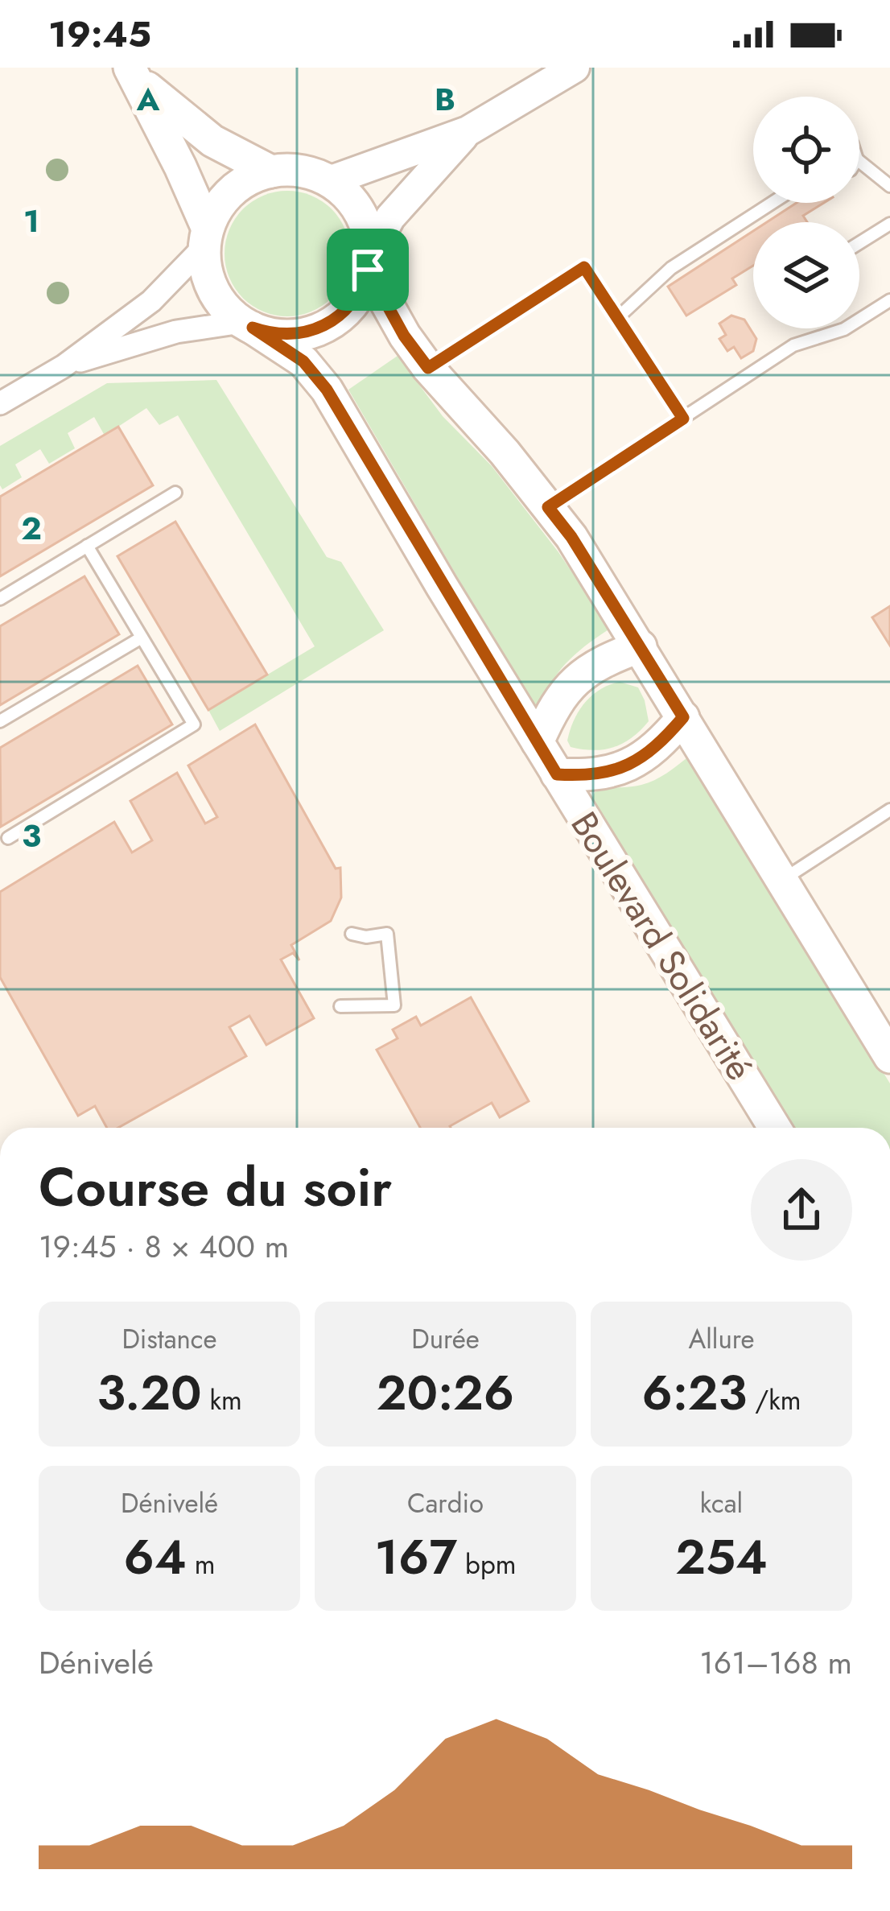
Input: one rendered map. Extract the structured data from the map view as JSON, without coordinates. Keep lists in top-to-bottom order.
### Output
{
  "streets": {
    "main road": ["Boulevard Solidarité"]
  },
  "page": {
    "status": "19:45",
    "heading": ["Course du soir", "19:45 · 8 × 400 m"],
    "stats": [
      ["Distance", "3.20 km"],
      ["Durée", "20:26"],
      ["Allure", "6:23 /km"],
      ["Dénivelé", "64 m"],
      ["Cardio", "167 bpm"],
      ["kcal", "254"]
    ],
    "chart": ["Dénivelé", "161–168 m"]
  },
  "grid": {
    "columns": ["A", "B"],
    "rows": ["1", "2", "3"]
  }
}
